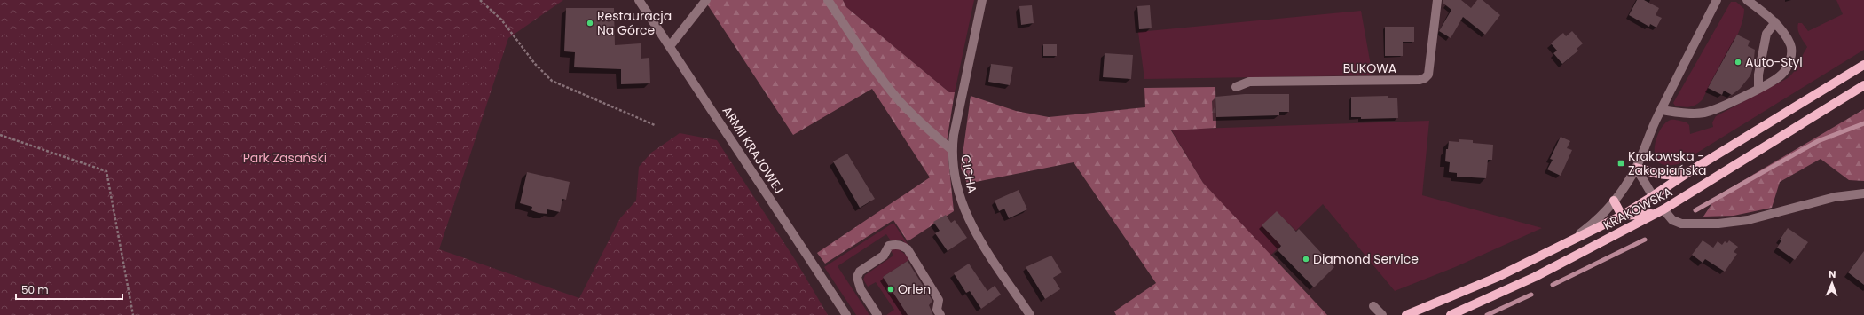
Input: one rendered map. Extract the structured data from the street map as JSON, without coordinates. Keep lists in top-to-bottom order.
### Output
{
  "streets": {
    "main road": ["KRAKOWSKA"],
    "street": ["BUKOWA", "ARMII KRAJOWEJ", "CICHA"]
  },
  "parks": ["Park Zasański"],
  "places": {
    "other": [
      "Restauracja Na Górce",
      "Auto-Styl",
      "Diamond Service",
      "Orlen"
    ],
    "transit": ["Krakowska - Zakopiańska"]
  },
  "scale_bar": "50 m",
  "north": "top"
}
